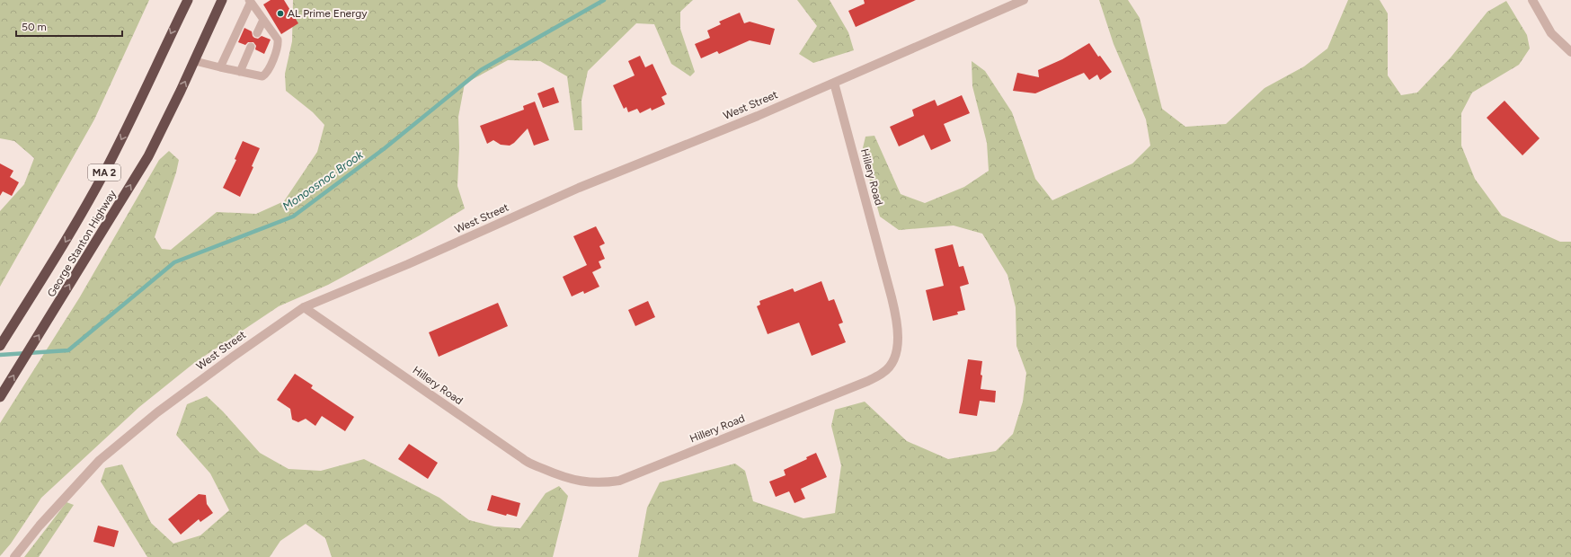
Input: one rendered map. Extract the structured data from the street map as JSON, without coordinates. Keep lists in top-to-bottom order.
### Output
{
  "streets": {
    "highway": ["MA 2", "George Stanton Highway"],
    "street": ["West Street", "Hillery Road"]
  },
  "crossings": [
    ["West Street", "Hillery Road"]
  ],
  "water": ["Monoosnoc Brook"],
  "places": ["AL Prime Energy"],
  "scale_bar": "50 m"
}
